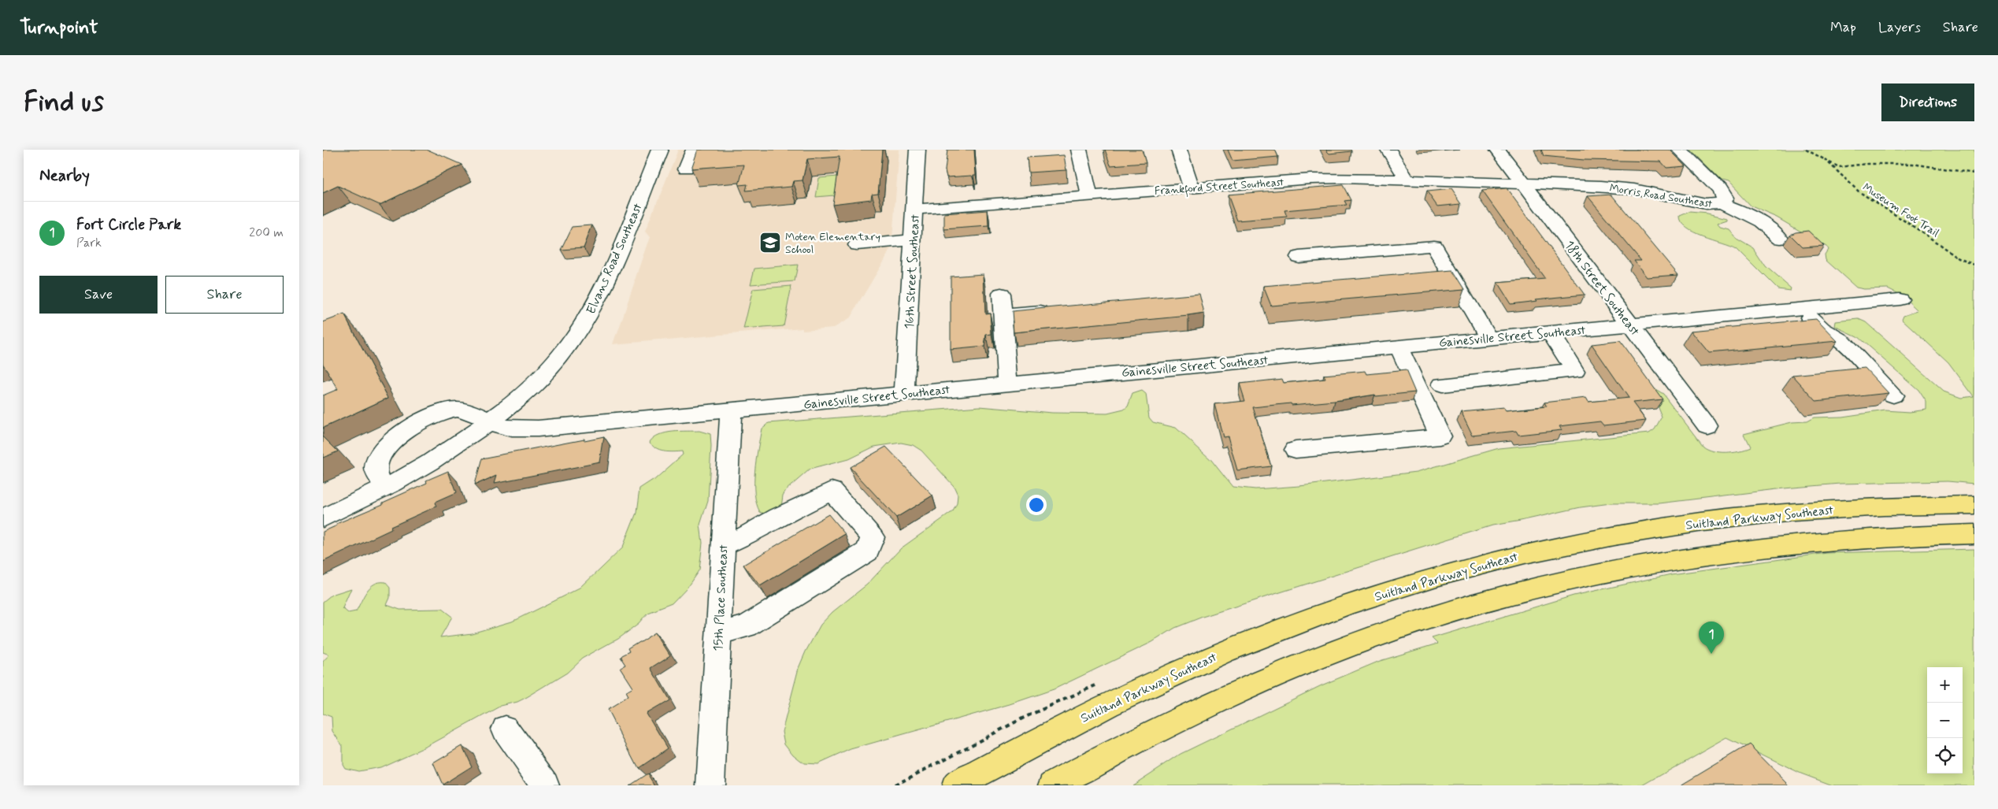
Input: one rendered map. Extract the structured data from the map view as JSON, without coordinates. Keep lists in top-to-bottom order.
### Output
{
  "streets": {
    "highway": ["Suitland Parkway Southeast"],
    "street": [
      "Frankford Street Southeast",
      "Morris Road Southeast",
      "Elvans Road Southeast",
      "16th Street Southeast",
      "18th Street Southeast",
      "Gainesville Street Southeast",
      "15th Place Southeast"
    ],
    "path": ["Museum Foot Trail"]
  },
  "crossings": [
    ["Frankford Street Southeast", "Morris Road Southeast"],
    ["Frankford Street Southeast", "16th Street Southeast"],
    ["Frankford Street Southeast", "18th Street Southeast"],
    ["Morris Road Southeast", "18th Street Southeast"],
    ["Elvans Road Southeast", "Gainesville Street Southeast"],
    ["16th Street Southeast", "Gainesville Street Southeast"],
    ["18th Street Southeast", "Gainesville Street Southeast"],
    ["Gainesville Street Southeast", "15th Place Southeast"]
  ],
  "places": {
    "school or university": ["Moten Elementary School"]
  },
  "page": {
    "header": "Turnpoint",
    "nav": ["Map", "Layers", "Share"],
    "buttons": [
      "Directions",
      ["Save", "Share"]
    ],
    "title": "Find us",
    "heading": "Nearby",
    "list": [
      {
        "mark": "1",
        "name": "Fort Circle Park",
        "note": "Park",
        "value": "200 m"
      }
    ],
    "pins": "1",
    "map_buttons": ["+", "−"]
  }
}
